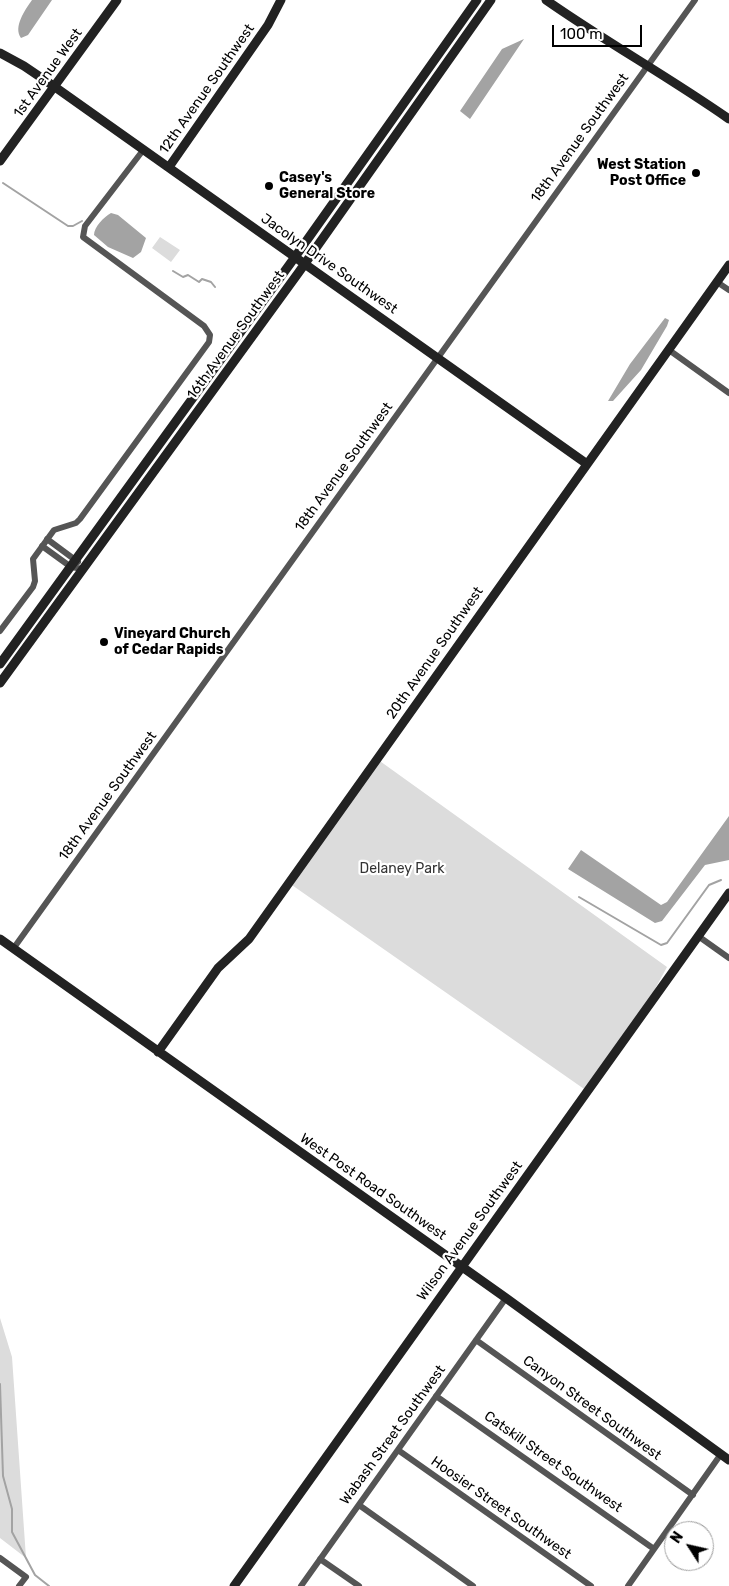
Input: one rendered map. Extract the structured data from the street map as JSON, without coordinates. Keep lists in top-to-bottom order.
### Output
{
  "streets": {
    "street": [
      "1st Avenue West",
      "12th Avenue Southwest",
      "18th Avenue Southwest",
      "Jacolyn Drive Southwest",
      "16th Avenue Southwest",
      "20th Avenue Southwest",
      "West Post Road Southwest",
      "Wilson Avenue Southwest",
      "Canyon Street Southwest",
      "Wabash Street Southwest",
      "Catskill Street Southwest",
      "Hoosier Street Southwest"
    ]
  },
  "crossings": [
    ["1st Avenue West", "Jacolyn Drive Southwest"],
    ["12th Avenue Southwest", "Jacolyn Drive Southwest"],
    ["18th Avenue Southwest", "Jacolyn Drive Southwest"],
    ["18th Avenue Southwest", "West Post Road Southwest"],
    ["Jacolyn Drive Southwest", "16th Avenue Southwest"],
    ["Jacolyn Drive Southwest", "20th Avenue Southwest"],
    ["20th Avenue Southwest", "West Post Road Southwest"],
    ["West Post Road Southwest", "Wilson Avenue Southwest"],
    ["West Post Road Southwest", "Wabash Street Southwest"],
    ["Canyon Street Southwest", "Wabash Street Southwest"],
    ["Wabash Street Southwest", "Catskill Street Southwest"],
    ["Wabash Street Southwest", "Hoosier Street Southwest"]
  ],
  "parks": ["Delaney Park"],
  "places": ["West Station Post Office", "Casey's General Store", "Vineyard Church of Cedar Rapids"],
  "scale_bar": "100 m",
  "north": "top left"
}
